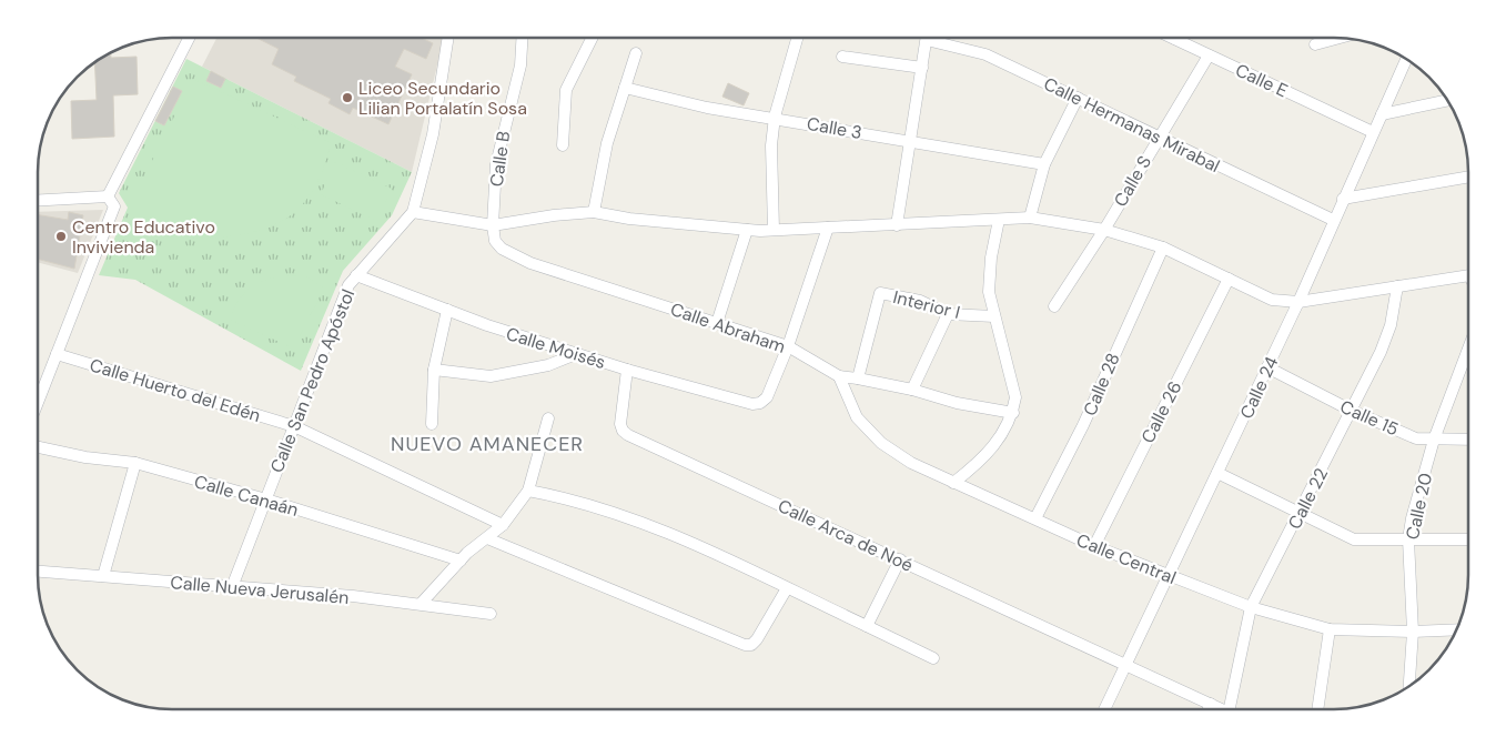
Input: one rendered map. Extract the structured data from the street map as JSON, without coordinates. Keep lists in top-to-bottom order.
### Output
{
  "streets": {
    "street": [
      "Calle E",
      "Calle Hermanas Mirabal",
      "Calle 3",
      "Calle B",
      "Calle S",
      "Interior I",
      "Calle Abraham",
      "Calle Moisés",
      "Calle San Pedro Apóstol",
      "Calle 28",
      "Calle 24",
      "Calle Huerto del Edén",
      "Calle 26",
      "Calle 15",
      "Calle Canaán",
      "Calle 22",
      "Calle 20",
      "Calle Arca de Noé",
      "Calle Central",
      "Calle Nueva Jerusalén"
    ]
  },
  "crossings": [
    ["Calle E", "Calle S"],
    ["Calle E", "Calle 24"],
    ["Calle Hermanas Mirabal", "Calle S"],
    ["Calle Hermanas Mirabal", "Calle 24"],
    ["Calle B", "Calle Abraham"],
    ["Interior I", "Calle Abraham"],
    ["Calle Abraham", "Calle Moisés"],
    ["Calle Abraham", "Calle Central"],
    ["Calle Moisés", "Calle San Pedro Apóstol"],
    ["Calle Moisés", "Calle Arca de Noé"],
    ["Calle San Pedro Apóstol", "Calle Huerto del Edén"],
    ["Calle San Pedro Apóstol", "Calle Canaán"],
    ["Calle San Pedro Apóstol", "Calle Nueva Jerusalén"],
    ["Calle 28", "Calle Central"],
    ["Calle 24", "Calle 15"],
    ["Calle 24", "Calle Arca de Noé"],
    ["Calle 24", "Calle Central"],
    ["Calle 26", "Calle Central"],
    ["Calle 15", "Calle 22"],
    ["Calle 15", "Calle 20"],
    ["Calle 22", "Calle Central"],
    ["Calle 20", "Calle Central"]
  ],
  "districts": ["NUEVO AMANECER"],
  "places": ["Liceo Secundario Lilian Portalatín Sosa", "Centro Educativo Invivienda"]
}
